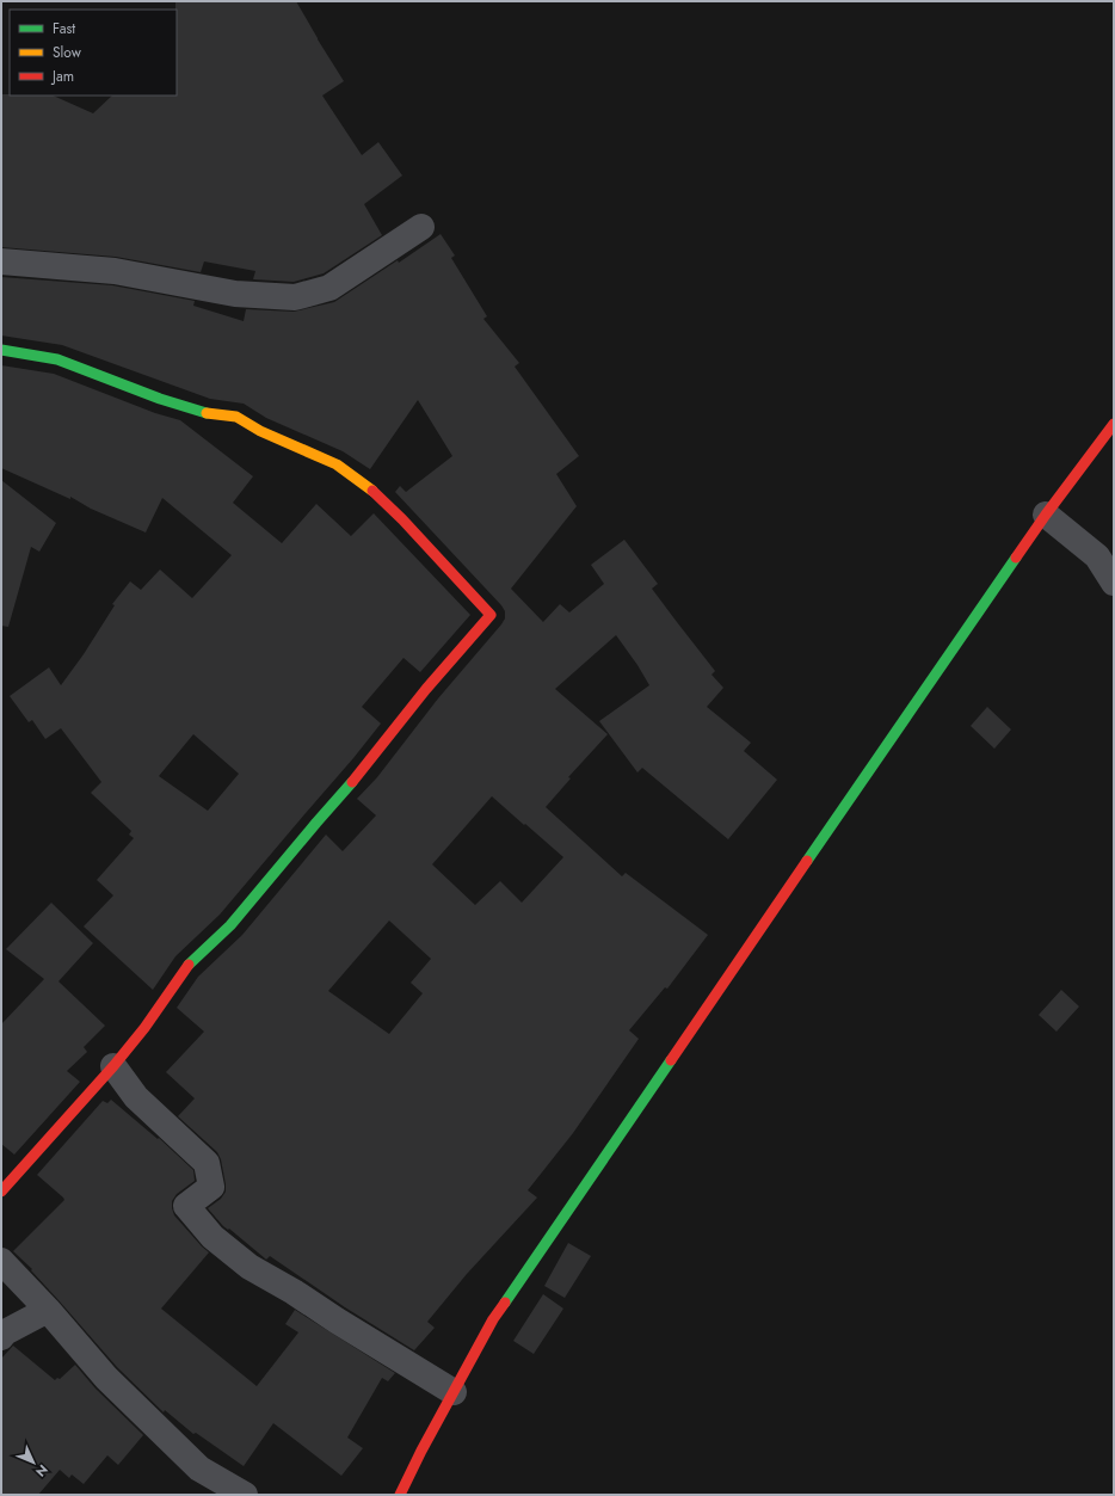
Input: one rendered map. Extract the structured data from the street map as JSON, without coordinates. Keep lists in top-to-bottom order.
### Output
{
  "legend": ["Fast", "Slow", "Jam"],
  "north": "bottom right"
}
